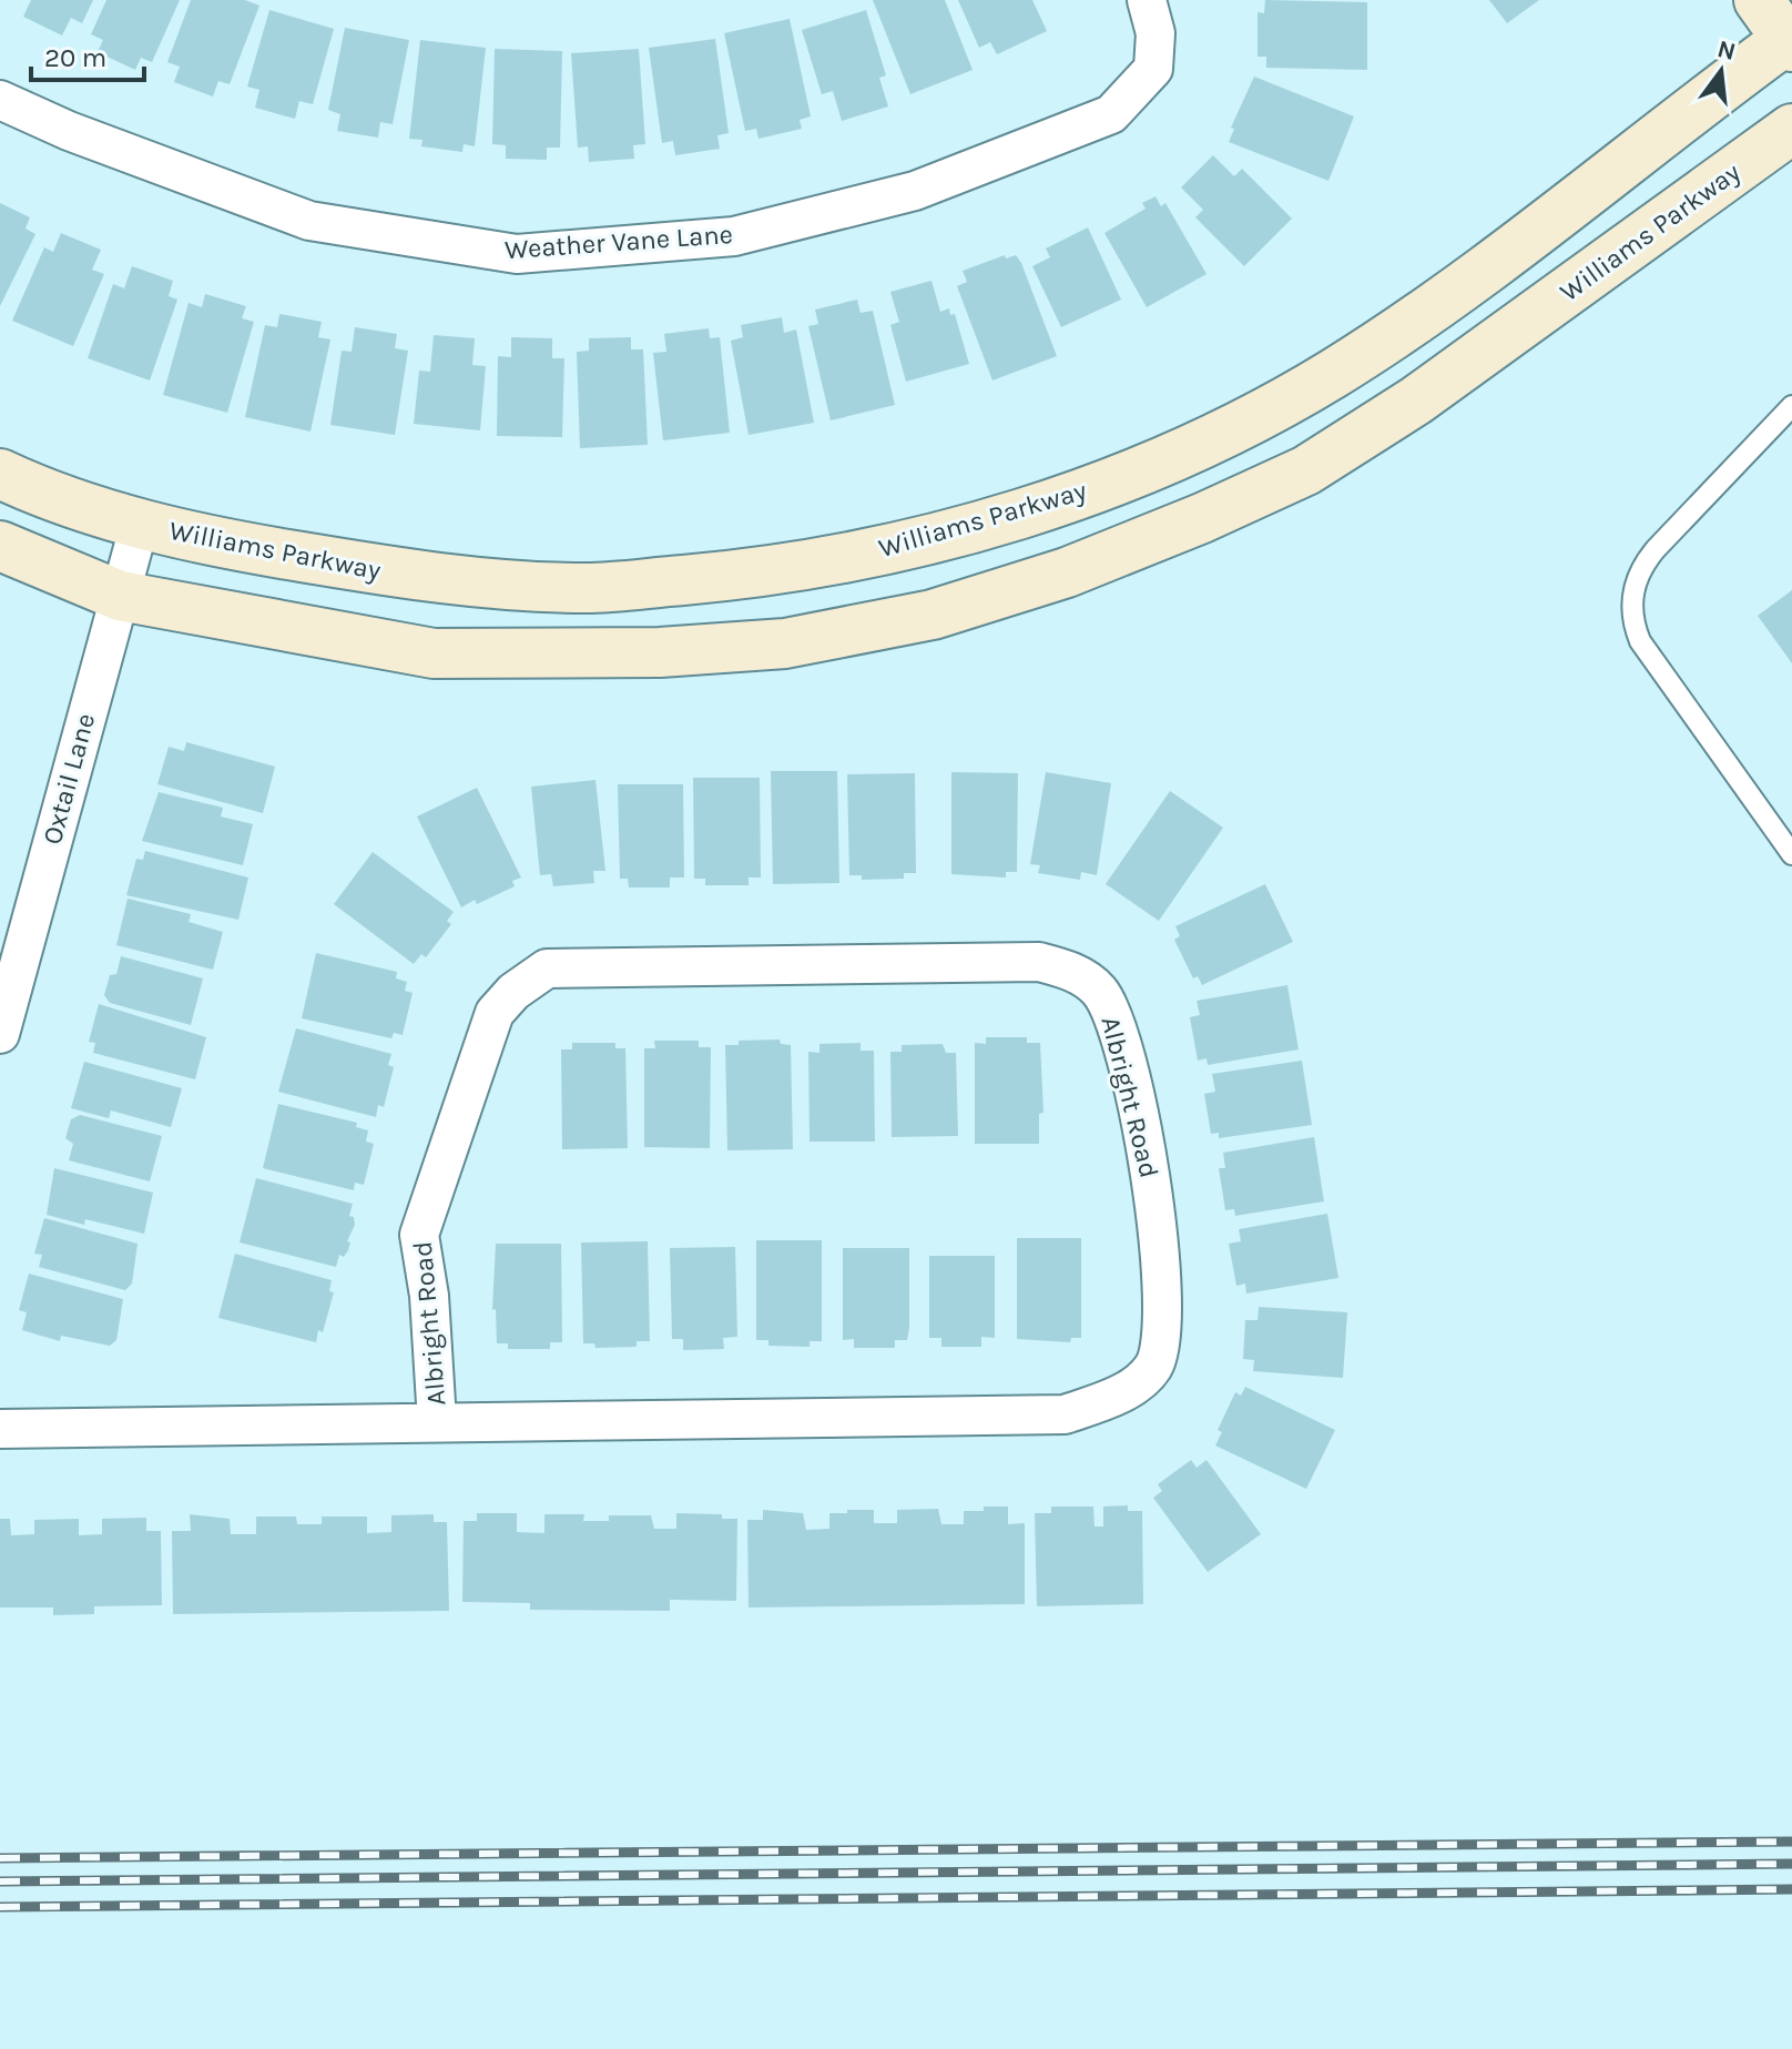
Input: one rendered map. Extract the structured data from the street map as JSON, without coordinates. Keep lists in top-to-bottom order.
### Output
{
  "streets": {
    "main road": ["Williams Parkway"],
    "street": ["Weather Vane Lane", "Oxtail Lane", "Albright Road"]
  },
  "crossings": [
    ["Williams Parkway", "Oxtail Lane"]
  ],
  "scale_bar": "20 m",
  "north": "top"
}
